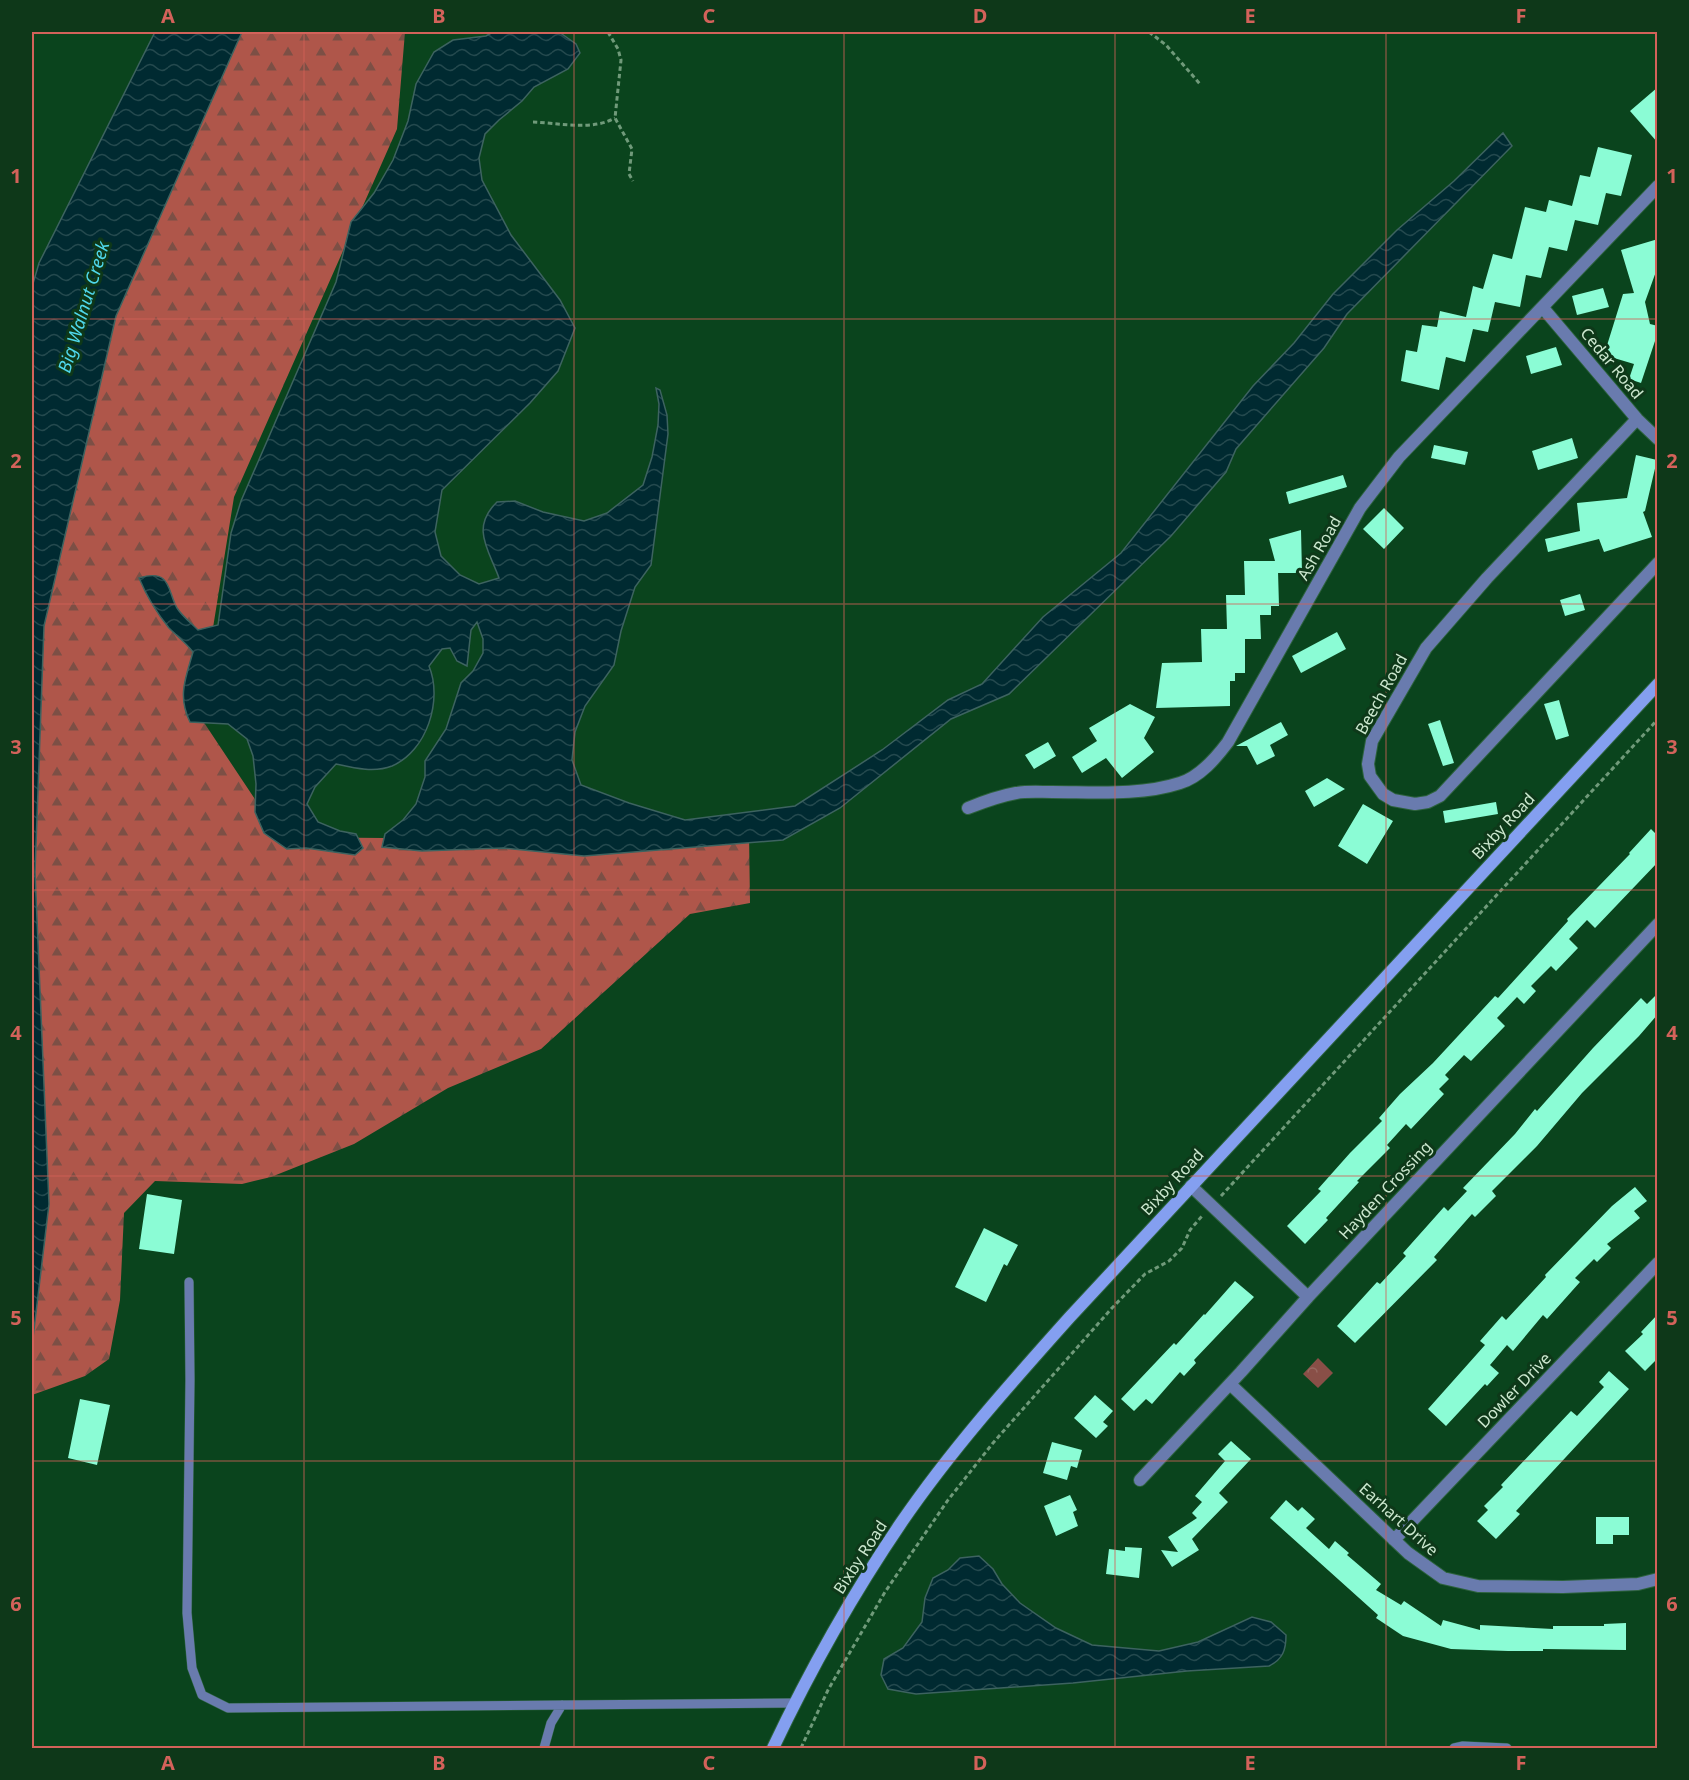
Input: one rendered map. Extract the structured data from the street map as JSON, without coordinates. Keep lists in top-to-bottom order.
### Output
{
  "streets": {
    "street": [
      "Cedar Road",
      "Ash Road",
      "Beech Road",
      "Bixby Road",
      "Hayden Crossing",
      "Dowler Drive",
      "Earhart Drive"
    ]
  },
  "crossings": [
    ["Cedar Road", "Ash Road"],
    ["Cedar Road", "Beech Road"],
    ["Hayden Crossing", "Earhart Drive"],
    ["Dowler Drive", "Earhart Drive"]
  ],
  "water": ["Big Walnut Creek"],
  "grid": {
    "columns": [
      "A",
      "B",
      "C",
      "D",
      "E",
      "F"
    ],
    "rows": [
      "1",
      "2",
      "3",
      "4",
      "5",
      "6"
    ]
  }
}
